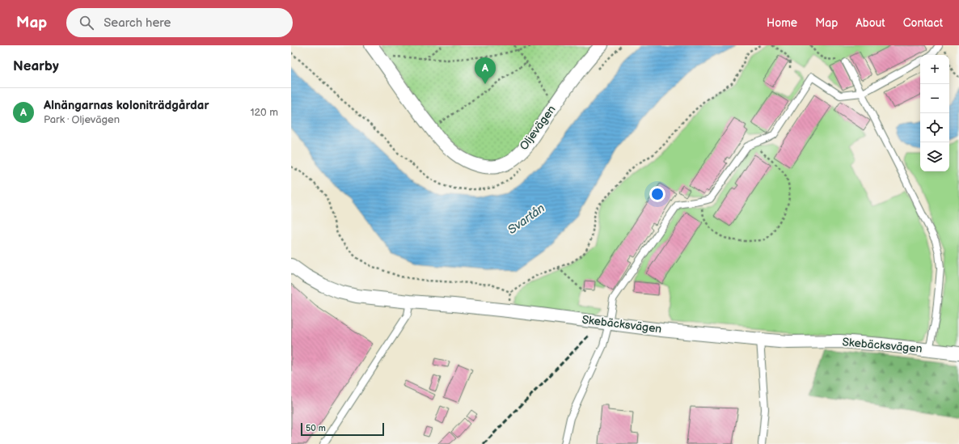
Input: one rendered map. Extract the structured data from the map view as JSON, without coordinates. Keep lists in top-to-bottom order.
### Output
{
  "streets": {
    "street": ["Oljevägen", "Skebäcksvägen"]
  },
  "water": ["Svartån"],
  "scale_bar": "50 m",
  "page": {
    "header": "Map",
    "search": "Search here",
    "nav": [
      "Home",
      "Map",
      "About",
      "Contact"
    ],
    "heading": "Nearby",
    "map_buttons": ["+", "−"],
    "pins": "A",
    "list": [
      {
        "mark": "A",
        "name": "Alnängarnas koloniträdgårdar",
        "note": "Park · Oljevägen",
        "value": "120 m"
      }
    ],
    "scale": "50 m"
  }
}
